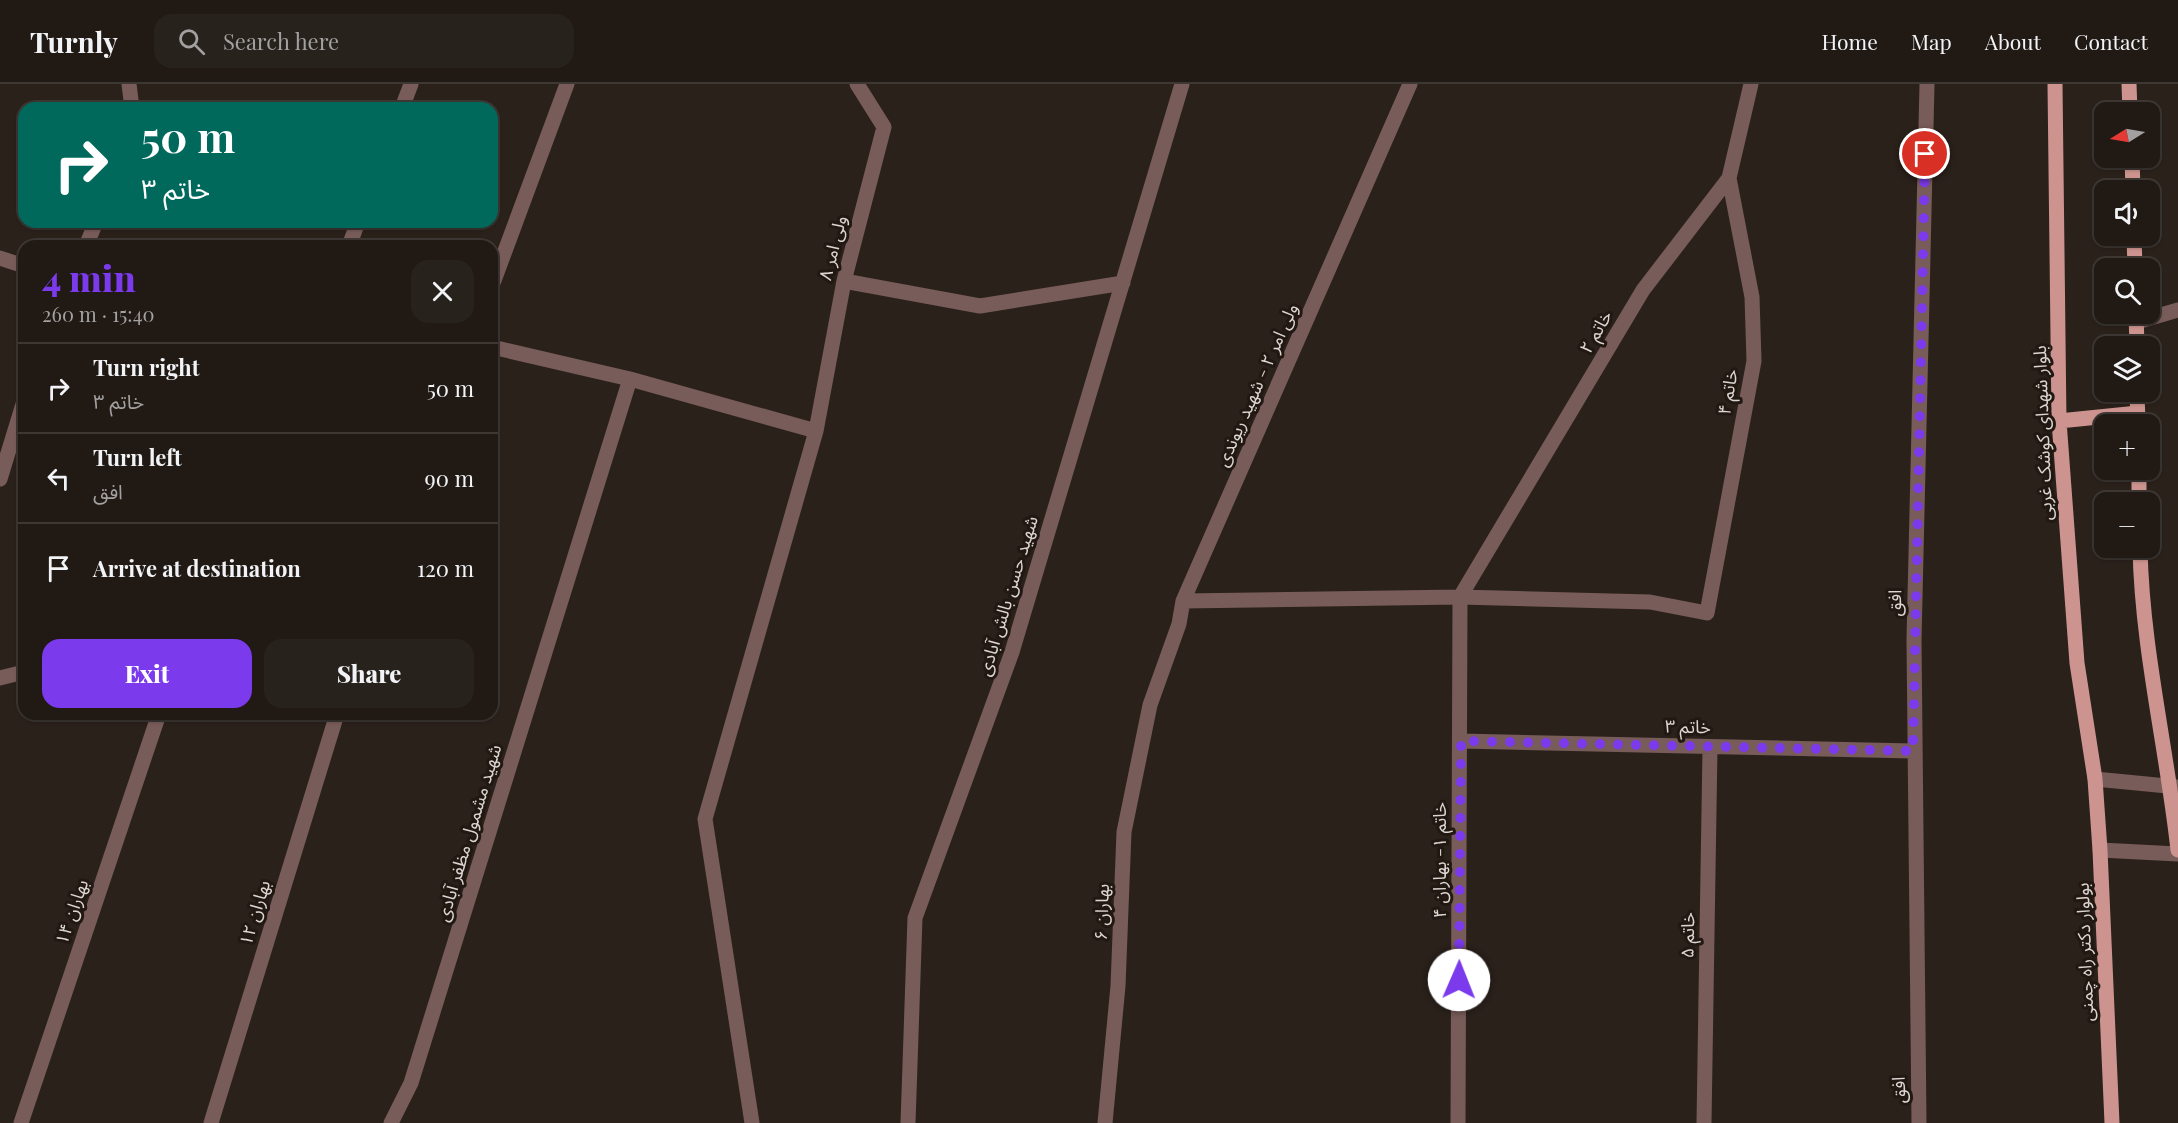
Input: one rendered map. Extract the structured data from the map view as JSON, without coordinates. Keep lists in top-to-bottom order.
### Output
{
  "streets": {
    "main road": ["بلوار شهدای کوشک غربی", "بولوار دکتر راه چمنی"],
    "street": [
      "ولی امر ۸",
      "خاتم ۲",
      "ولی امر ۲ - شهید ریوندی",
      "خاتم ۴",
      "شهید حسن بالش آبادی",
      "افق",
      "خاتم ۳",
      "شهید مشمول مظفر آبادی",
      "خاتم ۱- بهاران ۴",
      "بهاران ۱۴",
      "بهاران ۶",
      "بهاران ۱۲",
      "خاتم ۵"
    ]
  },
  "crossings": [
    ["خاتم ۲", "خاتم ۴"],
    ["خاتم ۲", "خاتم ۱- بهاران ۴"],
    ["ولی امر ۲ - شهید ریوندی", "بهاران ۶"],
    ["خاتم ۴", "خاتم ۱- بهاران ۴"],
    ["بلوار شهدای کوشک غربی", "بولوار دکتر راه چمنی"],
    ["افق", "خاتم ۳"],
    ["خاتم ۳", "خاتم ۱- بهاران ۴"],
    ["خاتم ۳", "خاتم ۵"]
  ],
  "north": "left",
  "page": {
    "header": "Turnly",
    "search": "Search here",
    "nav": [
      "Home",
      "Map",
      "About",
      "Contact"
    ],
    "map_buttons": ["+", "−"],
    "turn": ["50 m", "خاتم ۳"],
    "heading": ["4 min", "260 m · 15:40"],
    "list": [
      {
        "name": "Turn right",
        "note": "خاتم ۳",
        "value": "50 m"
      },
      {
        "name": "Turn left",
        "note": "افق",
        "value": "90 m"
      },
      {
        "name": "Arrive at destination",
        "value": "120 m"
      }
    ],
    "buttons": ["Exit", "Share"]
  }
}
